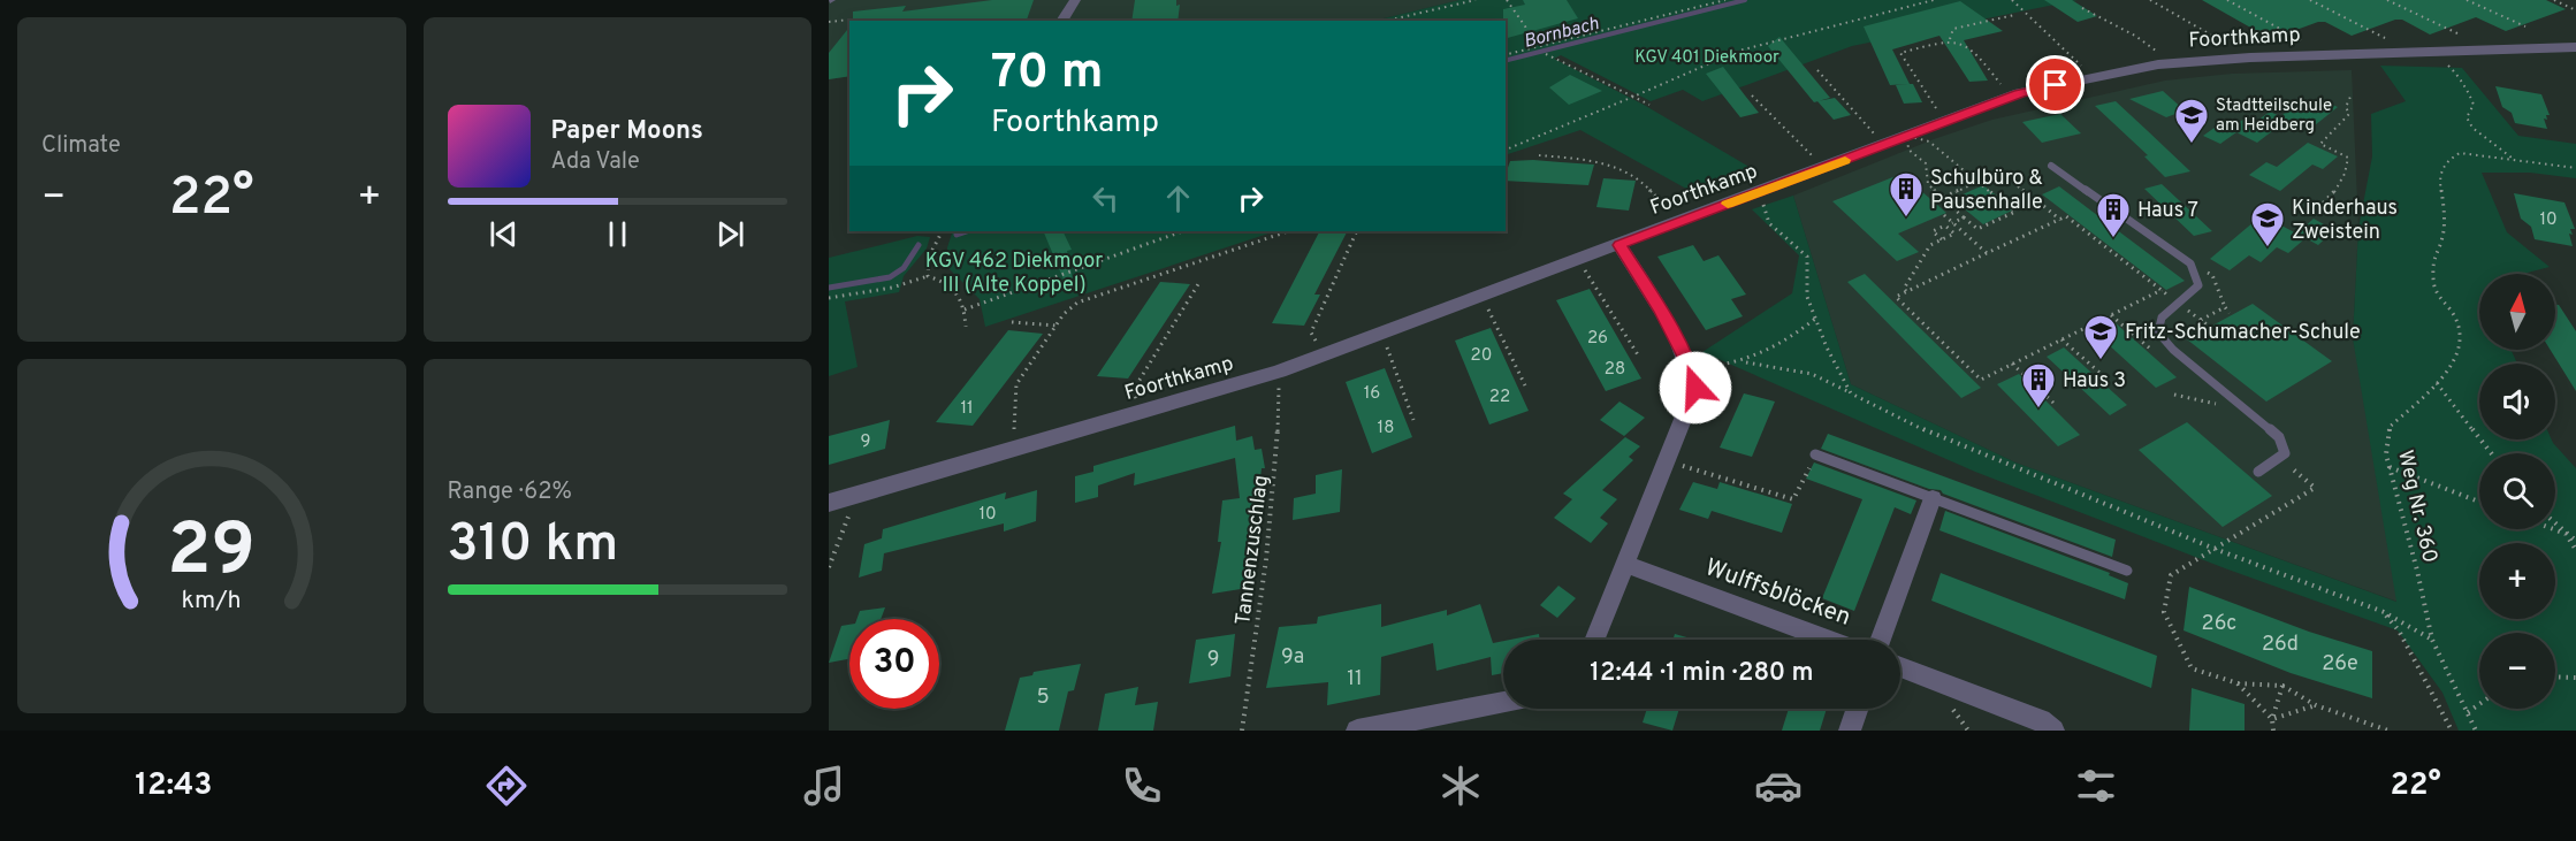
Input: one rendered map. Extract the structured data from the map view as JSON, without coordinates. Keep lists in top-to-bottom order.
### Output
{
  "streets": {
    "street": ["Foorthkamp", "Wulffsblöcken"],
    "path": ["Weg Nr. 360", "Tannenzuschlag"]
  },
  "crossings": [
    ["Foorthkamp", "Tannenzuschlag"]
  ],
  "water": ["Bornbach"],
  "parks": ["KGV 401 Diekmoor", "KGV 462 Diekmoor III (Alte Koppel)"],
  "places": {
    "school or university": ["Stadtteilschule am Heidberg", "Kinderhaus Zweistein", "Fritz-Schumacher-Schule"],
    "building": ["Schulbüro & Pausenhalle", "Haus 7", "Haus 3"]
  },
  "house_numbers": [
    "10",
    "26",
    "20",
    "28",
    "16",
    "22",
    "11",
    "18",
    "9",
    "10",
    "26c",
    "26d",
    "9a",
    "9",
    "26e",
    "11",
    "5"
  ],
  "north": "top",
  "page": {
    "tile": [
      "Climate",
      ["Range · 62%", "310 km"]
    ],
    "turn": ["70 m", "Foorthkamp"],
    "song": ["Paper Moons", "Ada Vale"],
    "heat": ["−", "22°", "+"],
    "map_buttons": ["+", "−"],
    "limit": "30",
    "trip": "12:44 · 1 min · 280 m",
    "tabs": ["12:43", "22°"],
    "gauge": ["29", "km/h"]
  }
}
